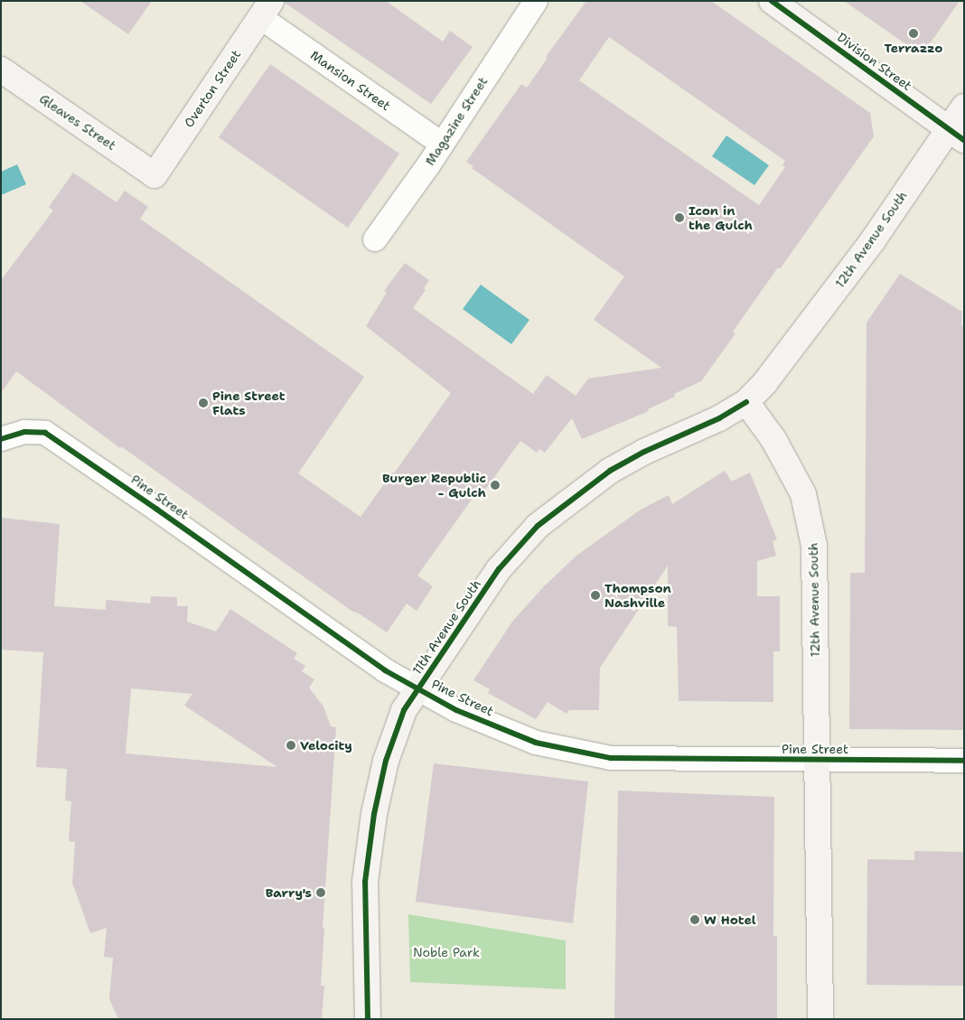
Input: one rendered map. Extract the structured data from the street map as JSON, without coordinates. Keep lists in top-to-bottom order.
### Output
{
  "streets": {
    "main road": [
      "Division Street",
      "Overton Street",
      "Gleaves Street",
      "12th Avenue South",
      "11th Avenue South"
    ],
    "street": ["Mansion Street", "Magazine Street", "Pine Street"]
  },
  "crossings": [
    ["Division Street", "12th Avenue South"],
    ["Mansion Street", "Overton Street"],
    ["Mansion Street", "Magazine Street"],
    ["Overton Street", "Gleaves Street"],
    ["12th Avenue South", "Pine Street"],
    ["12th Avenue South", "11th Avenue South"],
    ["Pine Street", "11th Avenue South"]
  ],
  "parks": ["Noble Park"],
  "places": [
    "Terrazzo",
    "Icon in the Gulch",
    "Pine Street Flats",
    "Burger Republic - Gulch",
    "Thompson Nashville",
    "Velocity",
    "Barry's",
    "W Hotel"
  ]
}
